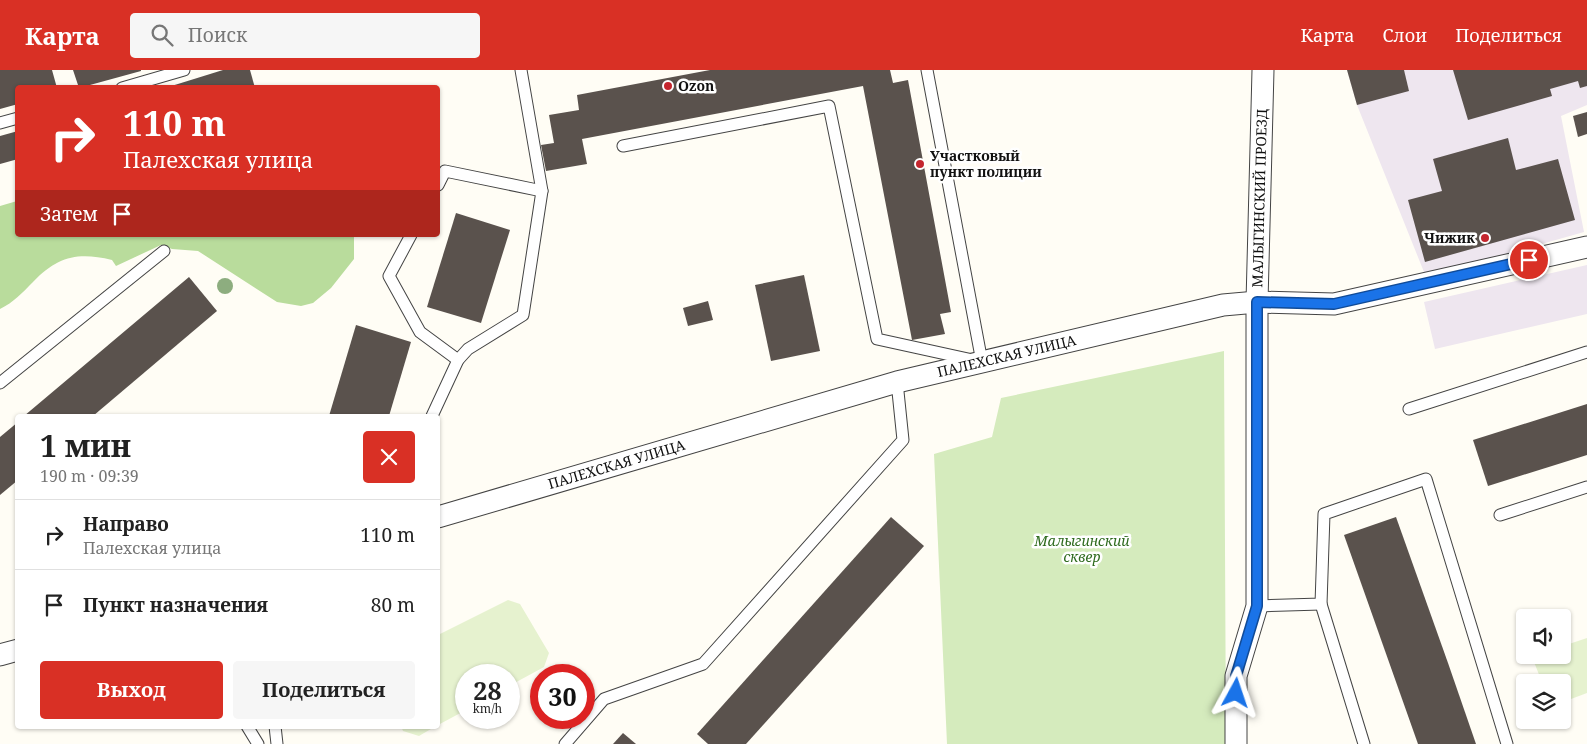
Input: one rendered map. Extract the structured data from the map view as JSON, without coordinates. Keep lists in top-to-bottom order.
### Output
{
  "streets": {
    "street": ["МАЛЫГИНСКИЙ ПРОЕЗД", "ПАЛЕХСКАЯ УЛИЦА"]
  },
  "crossings": [
    ["МАЛЫГИНСКИЙ ПРОЕЗД", "ПАЛЕХСКАЯ УЛИЦА"]
  ],
  "parks": ["Малыгинский сквер"],
  "places": ["Ozon", "Участковый пункт полиции", "Чижик"],
  "page": {
    "header": "Карта",
    "search": "Поиск",
    "nav": ["Карта", "Слои", "Поделиться"],
    "turn": ["110 m", "Палехская улица"],
    "then": "Затем",
    "heading": ["1 мин", "190 m · 09:39"],
    "list": [
      {
        "name": "Направо",
        "note": "Палехская улица",
        "value": "110 m"
      },
      {
        "name": "Пункт назначения",
        "value": "80 m"
      }
    ],
    "buttons": ["Выход", "Поделиться"],
    "speed": "28 km/h",
    "limit": "30"
  }
}
